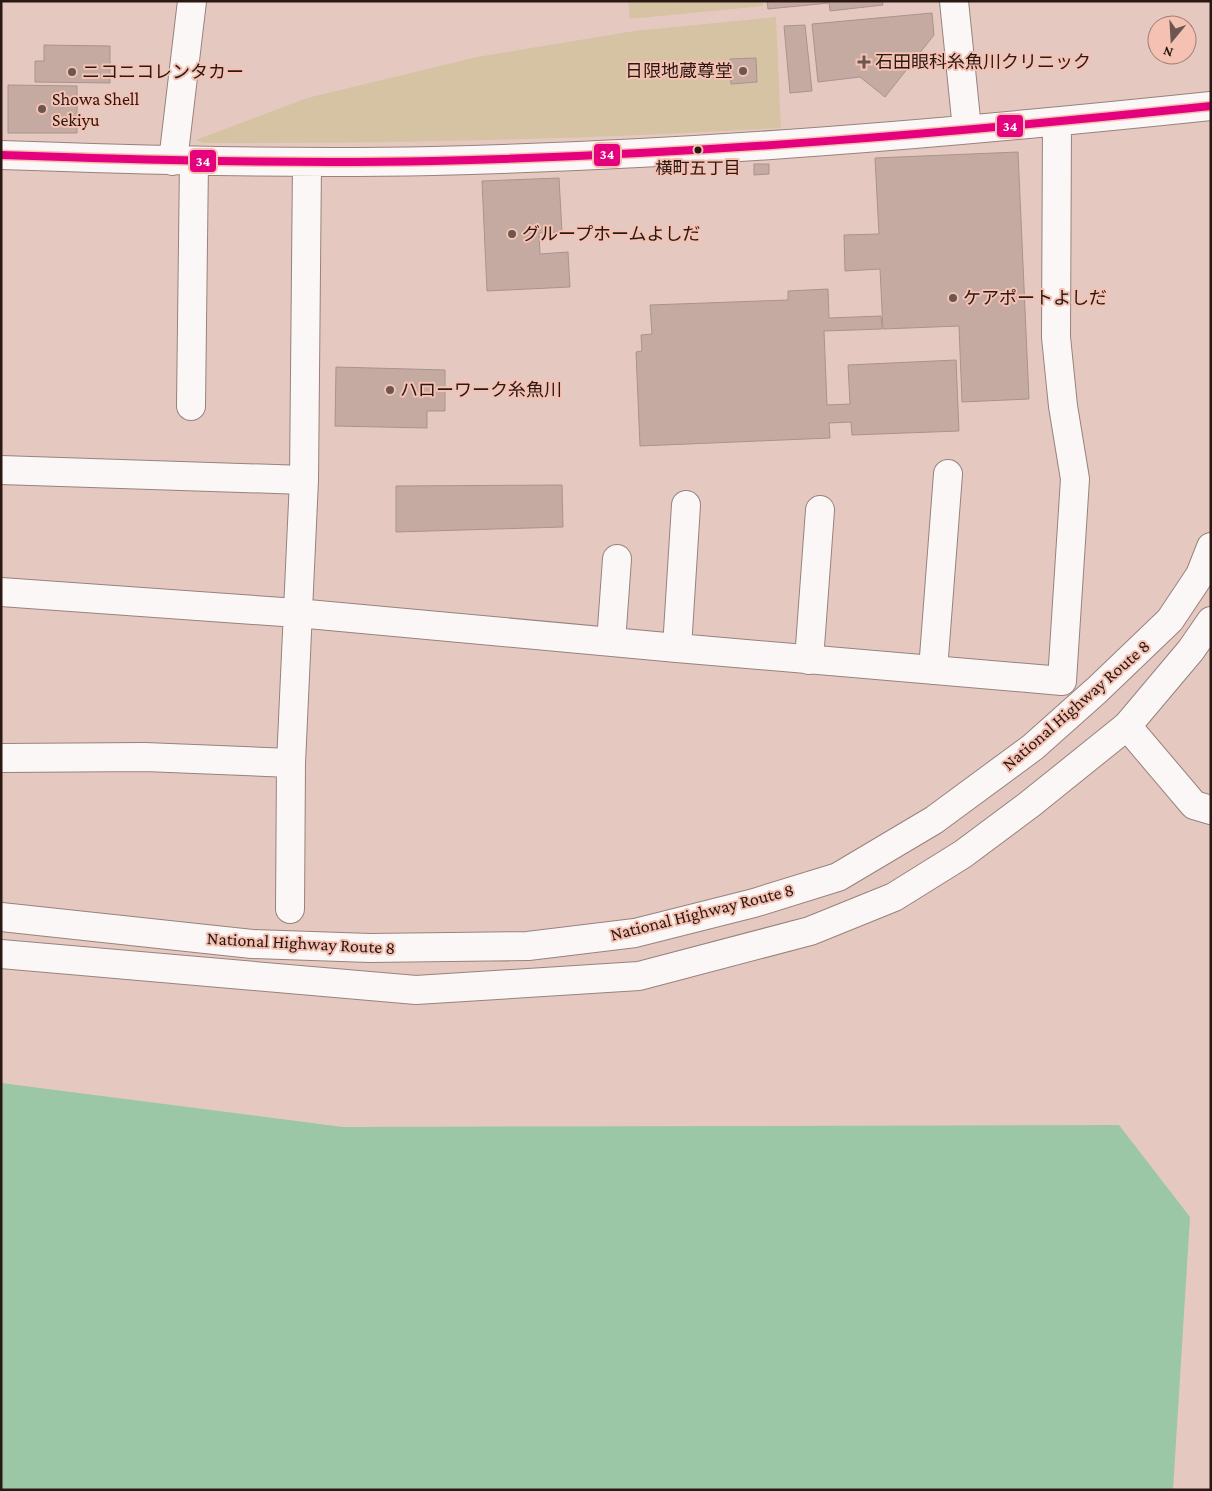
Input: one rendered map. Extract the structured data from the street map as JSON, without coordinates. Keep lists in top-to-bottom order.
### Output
{
  "streets": {
    "main road": ["National Highway Route 8"]
  },
  "places": {
    "health": ["石田眼科糸魚川クリニック"],
    "other": [
      "日限地蔵尊堂",
      "ニコニコレンタカー",
      "Showa Shell Sekiyu",
      "横町五丁目",
      "グループホームよしだ",
      "ケアポートよしだ",
      "ハローワーク糸魚川"
    ]
  },
  "lines": ["transit line 34"],
  "north": "bottom"
}
